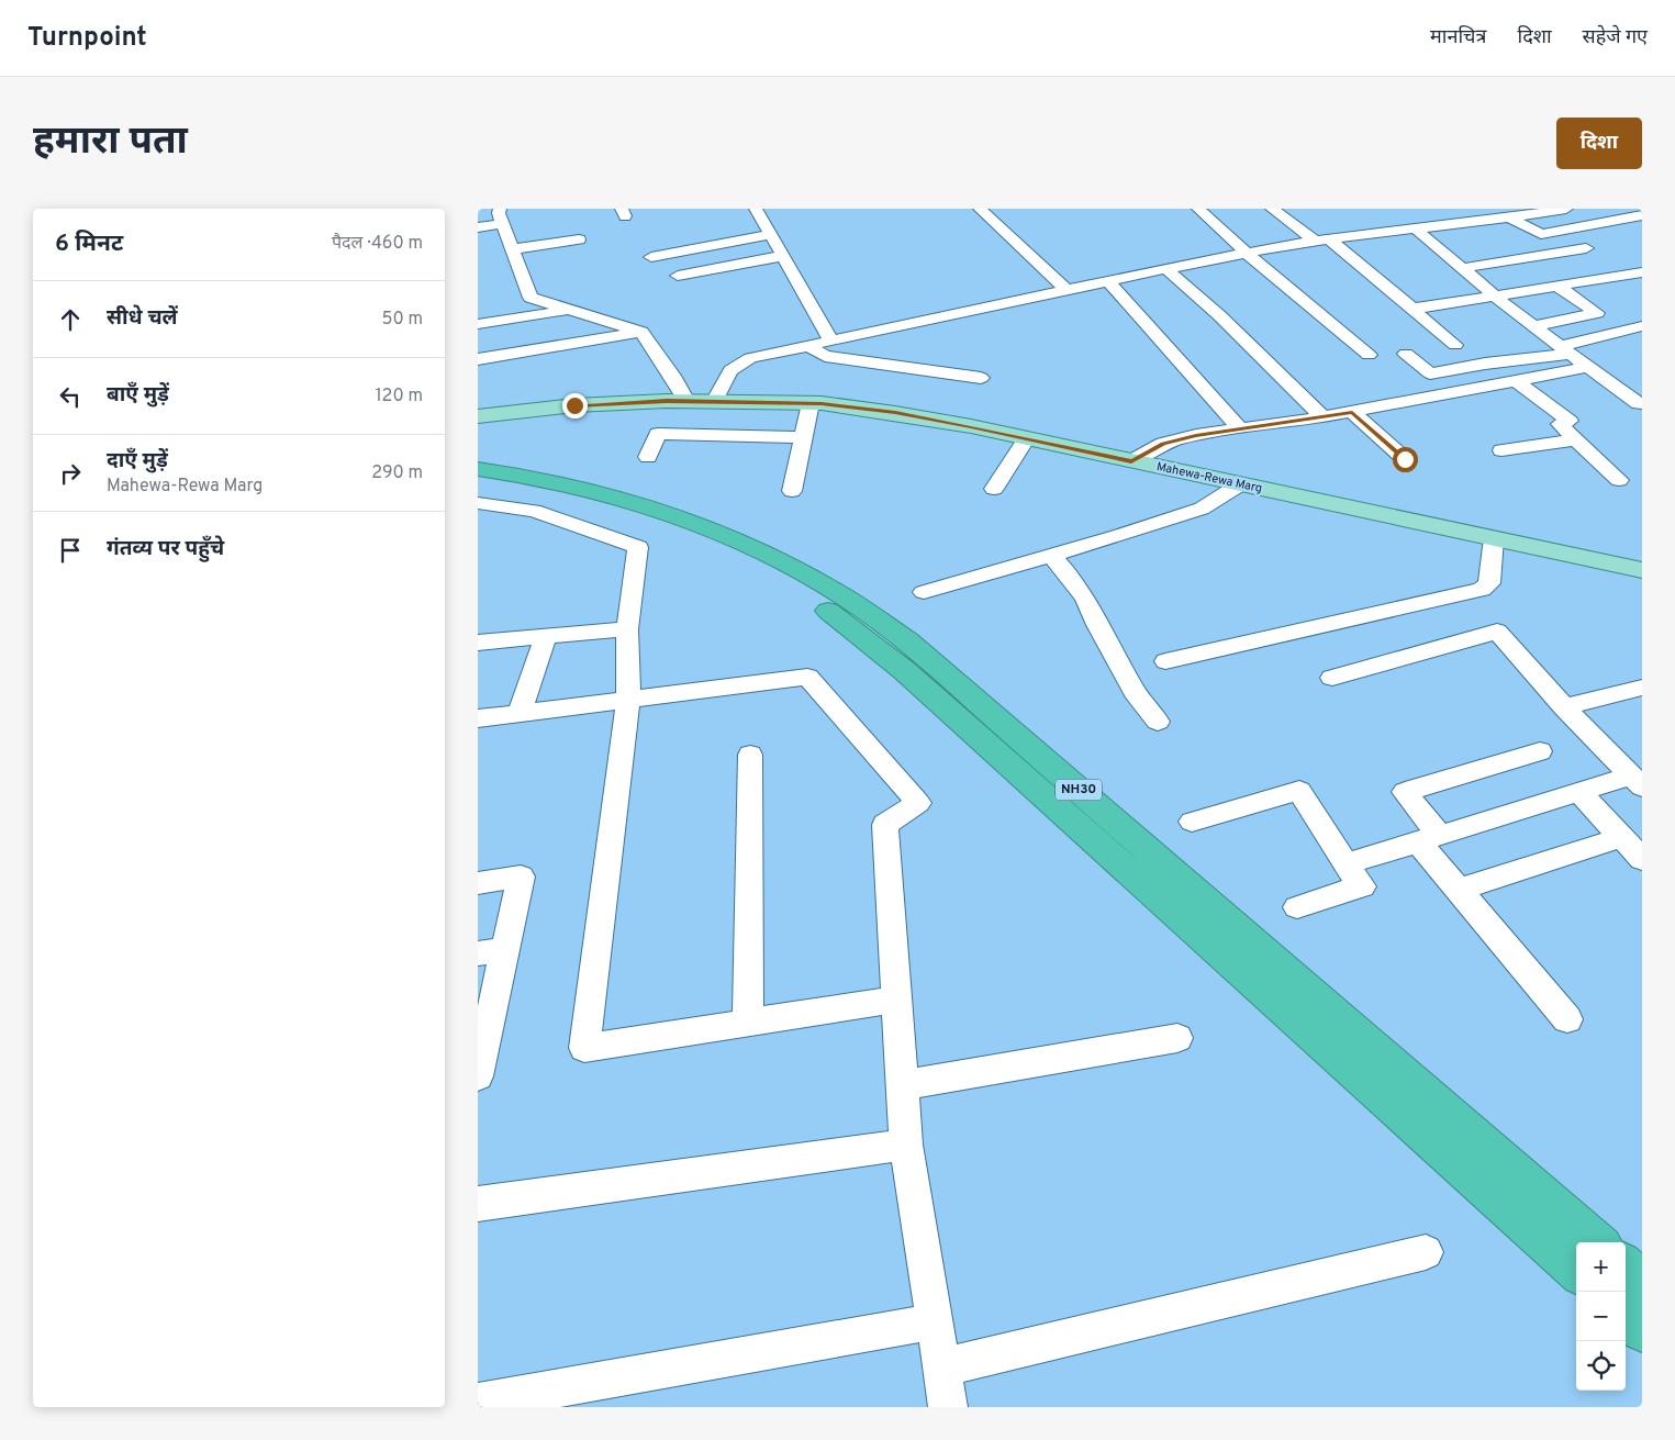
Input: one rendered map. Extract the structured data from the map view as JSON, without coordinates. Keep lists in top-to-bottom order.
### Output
{
  "streets": {
    "highway": ["NH30"],
    "main road": ["Mahewa-Rewa Marg"]
  },
  "page": {
    "header": "Turnpoint",
    "nav": ["मानचित्र", "दिशा", "सहेजे गए"],
    "buttons": "दिशा",
    "title": "हमारा पता",
    "heading": ["6 मिनट", "पैदल · 460 m"],
    "list": [
      ["सीधे चलें", "50 m"],
      ["बाएँ मुड़ें", "120 m"],
      ["दाएँ मुड़ें", "Mahewa-Rewa Marg", "290 m"],
      "गंतव्य पर पहुँचे"
    ],
    "map_buttons": ["+", "−"]
  }
}
